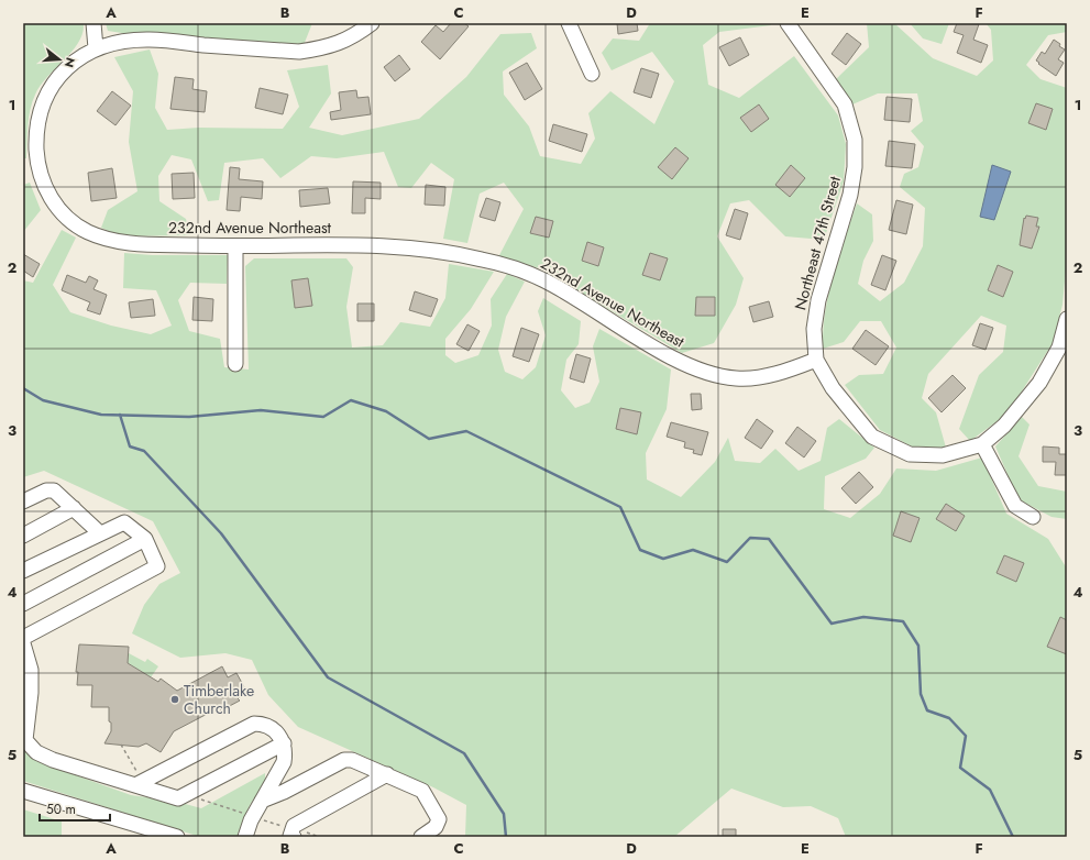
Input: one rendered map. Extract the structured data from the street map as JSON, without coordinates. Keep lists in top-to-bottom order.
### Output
{
  "streets": {
    "street": ["232nd Avenue Northeast", "Northeast 47th Street"]
  },
  "crossings": [
    ["232nd Avenue Northeast", "Northeast 47th Street"]
  ],
  "places": ["Timberlake Church"],
  "scale_bar": "50 m",
  "north": "right",
  "grid": {
    "columns": [
      "A",
      "B",
      "C",
      "D",
      "E",
      "F"
    ],
    "rows": [
      "1",
      "2",
      "3",
      "4",
      "5"
    ]
  }
}
